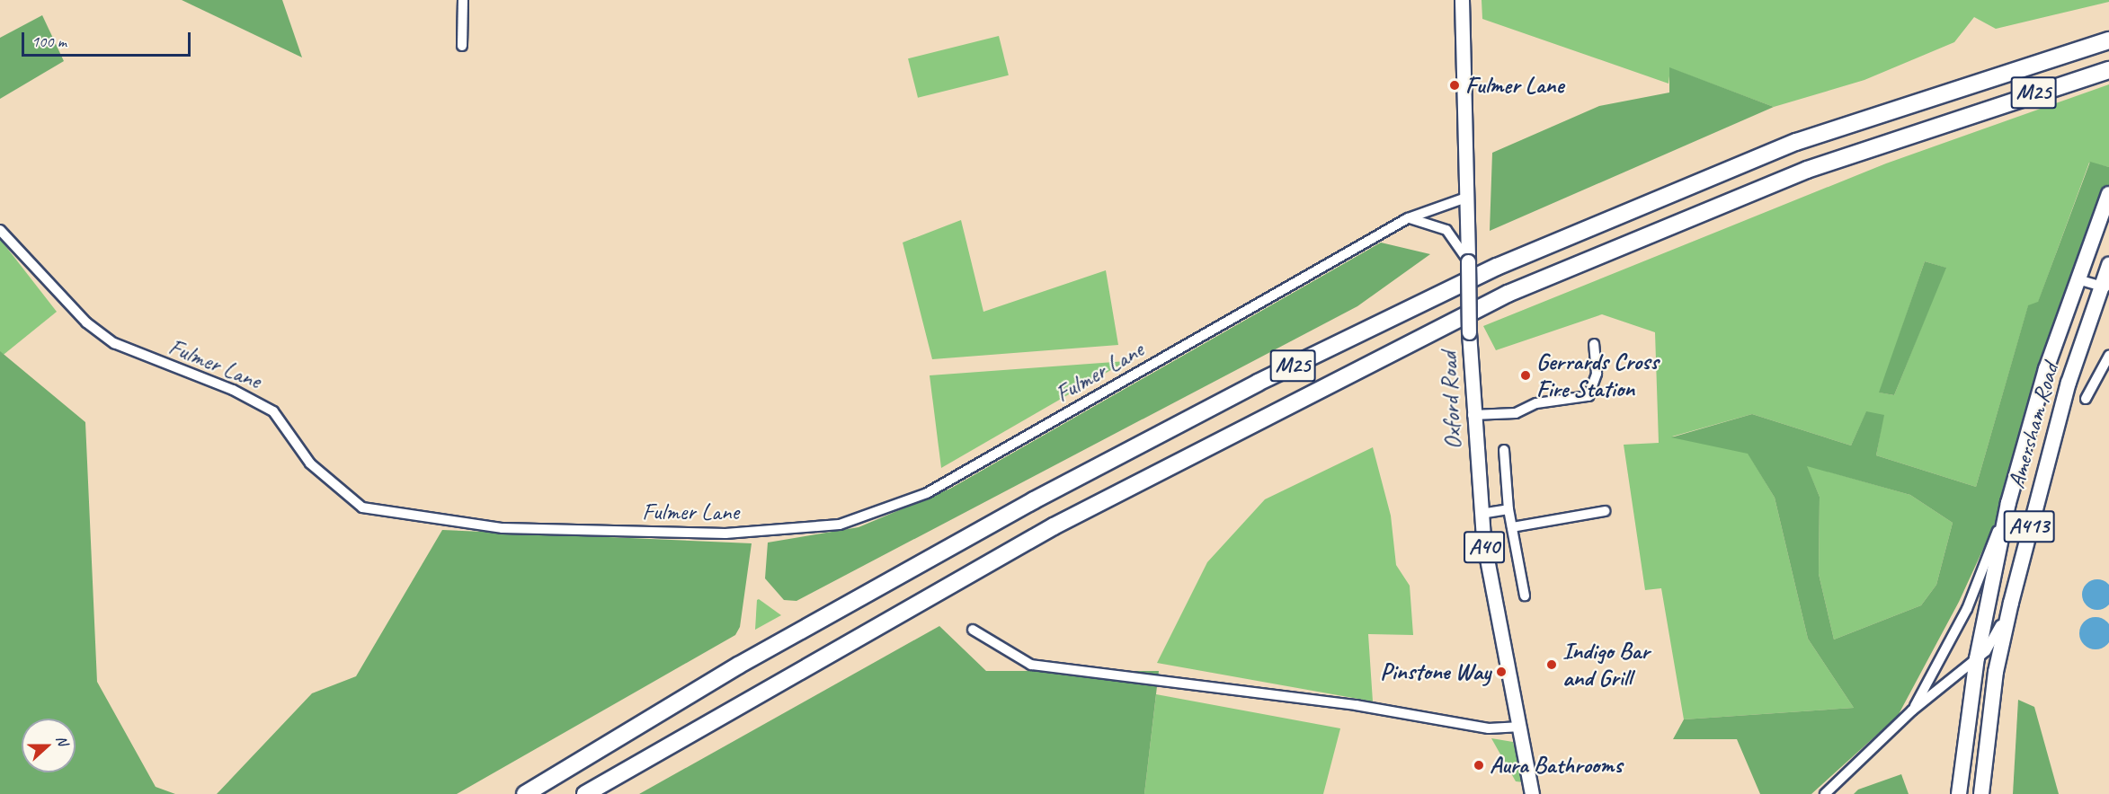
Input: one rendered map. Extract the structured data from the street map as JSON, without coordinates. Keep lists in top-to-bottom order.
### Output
{
  "streets": {
    "highway": ["M25", "Amersham Road", "A413"],
    "main road": ["Oxford Road", "A40"],
    "street": ["Fulmer Lane"]
  },
  "crossings": [
    ["Fulmer Lane", "Oxford Road"],
    ["Oxford Road", "A40"]
  ],
  "places": [
    "Fulmer Lane",
    "Gerrards Cross Fire Station",
    "Indigo Bar and Grill",
    "Pinstone Way",
    "Aura Bathrooms"
  ],
  "scale_bar": "100 m",
  "north": "right"
}
